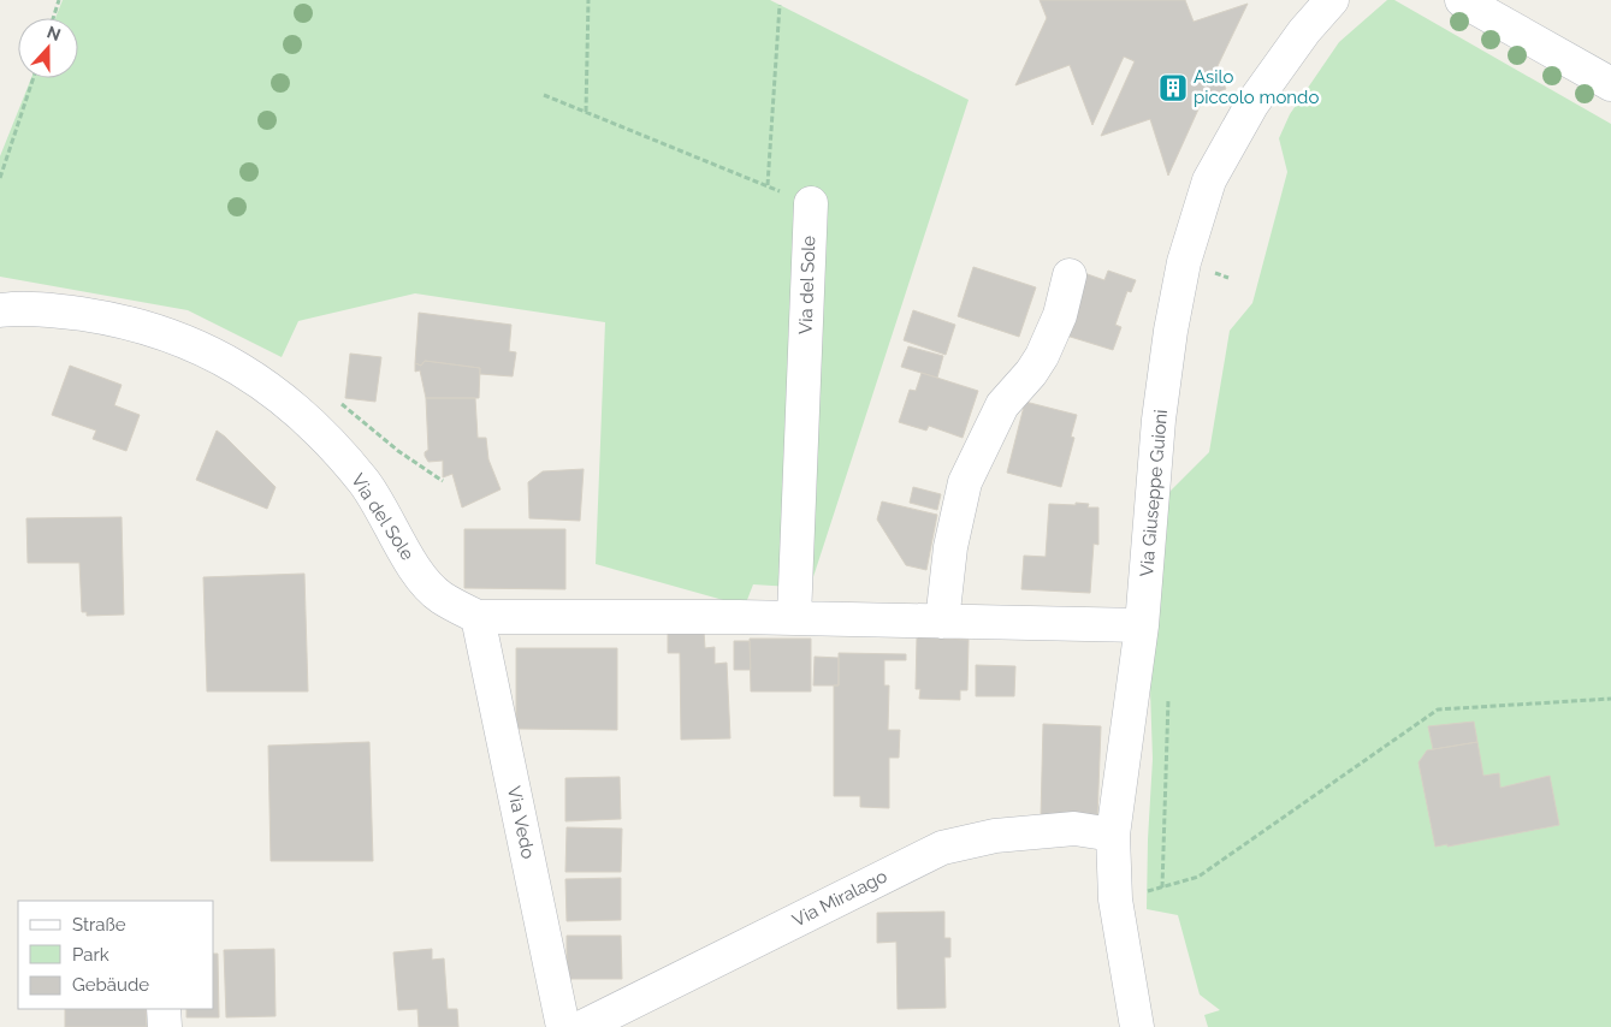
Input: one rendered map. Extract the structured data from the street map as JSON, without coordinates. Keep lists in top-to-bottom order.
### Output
{
  "streets": {
    "street": [
      "Via del Sole",
      "Via Giuseppe Guioni",
      "Via Vedo",
      "Via Miralago"
    ]
  },
  "crossings": [
    ["Via del Sole", "Via Giuseppe Guioni"],
    ["Via del Sole", "Via Vedo"],
    ["Via Giuseppe Guioni", "Via Miralago"]
  ],
  "places": {
    "building": ["Asilo piccolo mondo"]
  },
  "legend": ["Straße", "Park", "Gebäude"],
  "north": "top"
}
